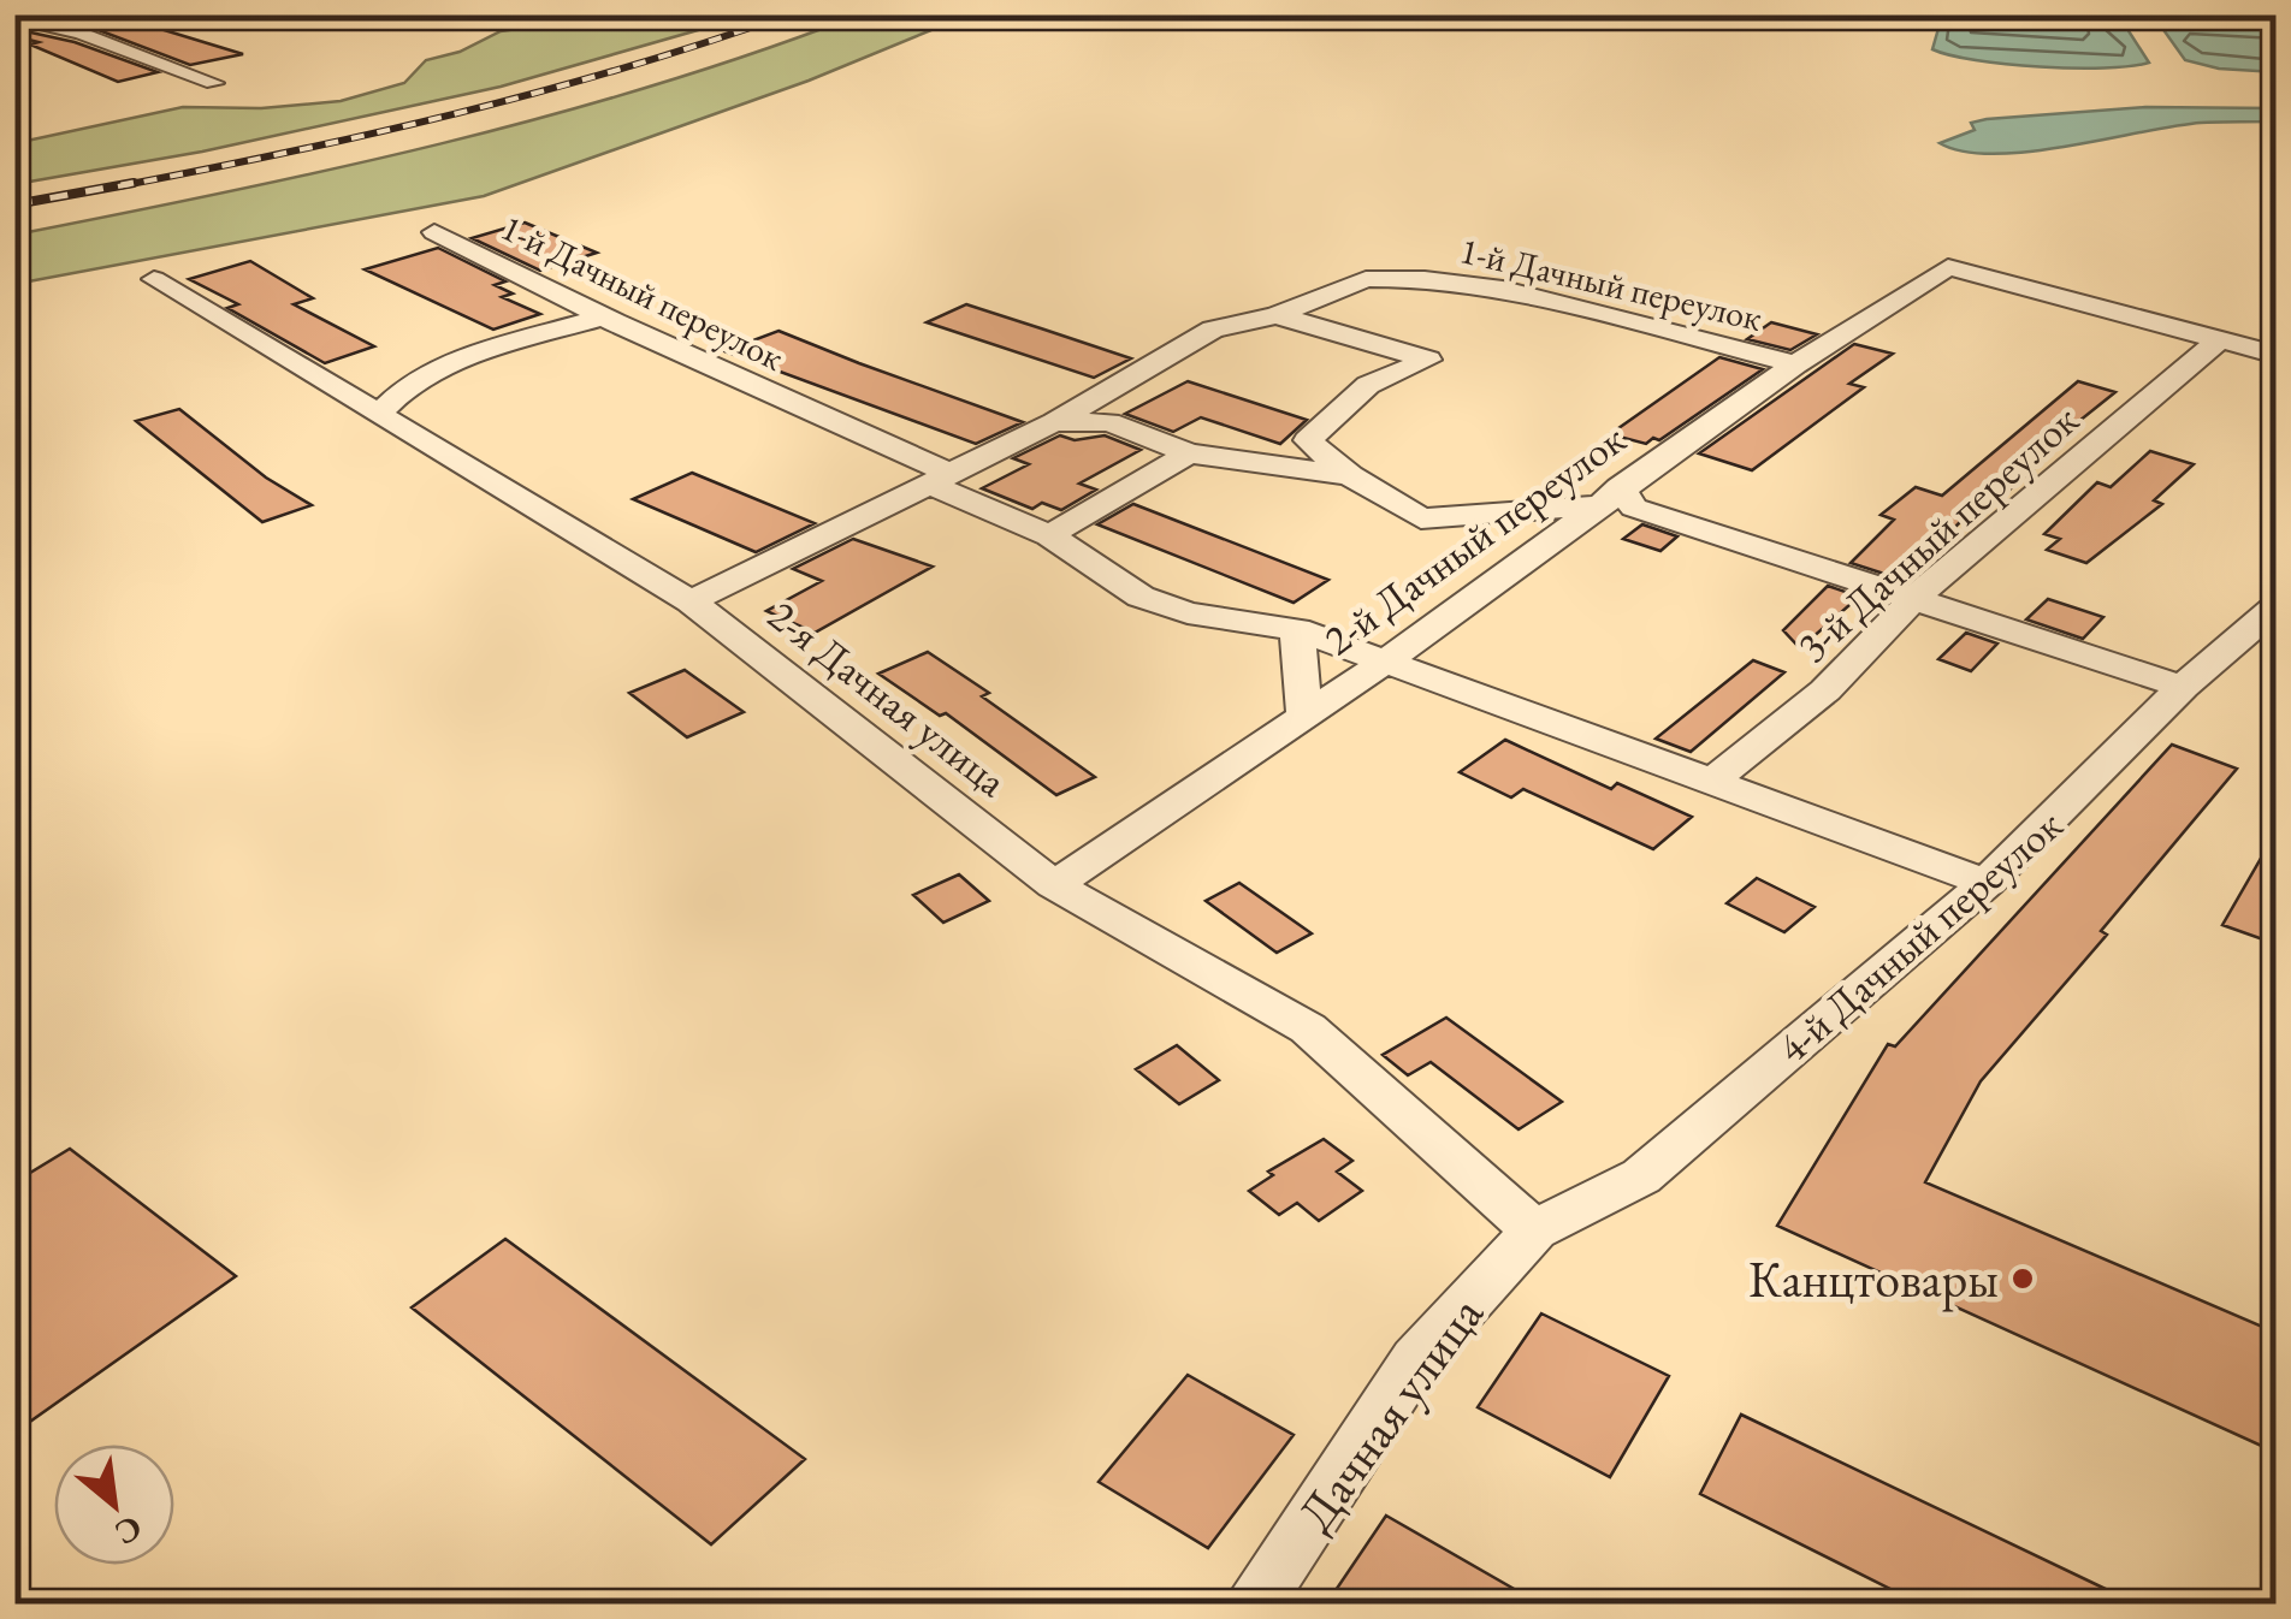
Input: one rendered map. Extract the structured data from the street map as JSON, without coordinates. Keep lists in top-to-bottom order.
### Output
{
  "streets": {
    "street": [
      "1-й Дачный переулок",
      "3-й Дачный переулок",
      "2-й Дачный переулок",
      "2-я Дачная улица",
      "4-й Дачный переулок",
      "Дачная улица"
    ]
  },
  "crossings": [
    ["1-й Дачный переулок", "2-й Дачный переулок"],
    ["1-й Дачный переулок", "2-я Дачная улица"],
    ["3-й Дачный переулок", "2-й Дачный переулок"],
    ["2-й Дачный переулок", "2-я Дачная улица"],
    ["2-я Дачная улица", "4-й Дачный переулок"],
    ["2-я Дачная улица", "Дачная улица"],
    ["4-й Дачный переулок", "Дачная улица"]
  ],
  "places": ["Канцтовары"],
  "north": "bottom right"
}
